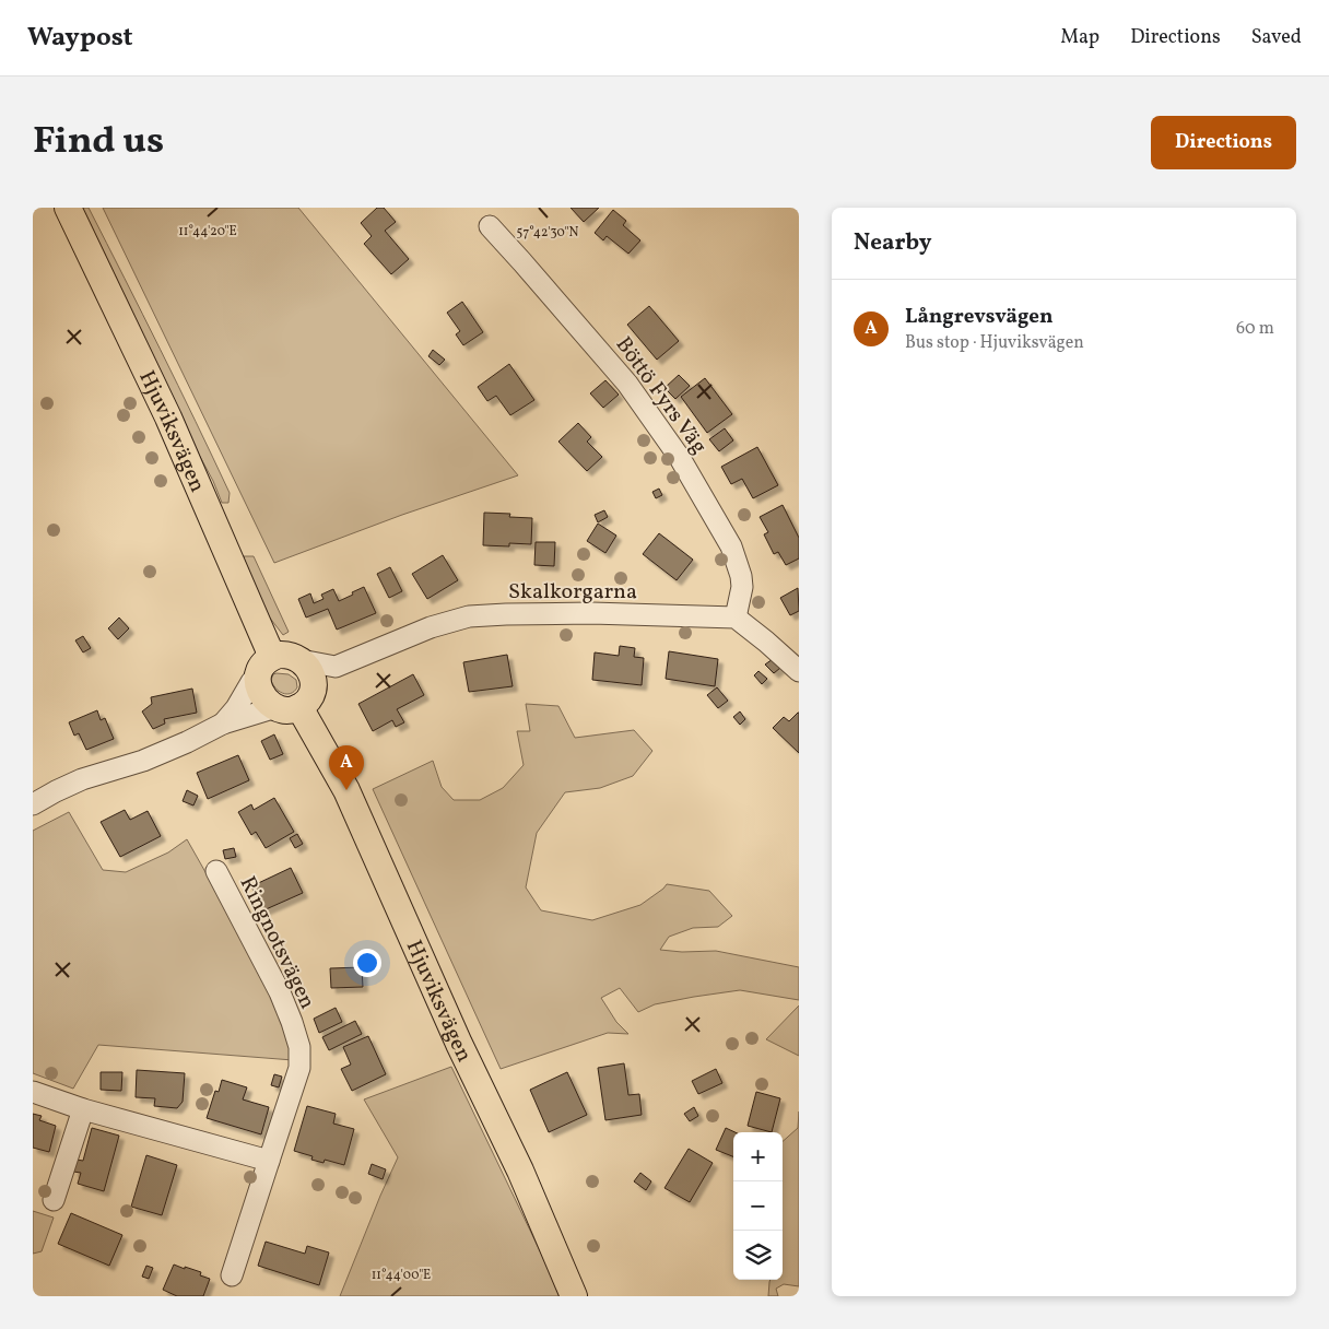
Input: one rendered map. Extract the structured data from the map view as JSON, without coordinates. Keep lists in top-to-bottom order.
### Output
{
  "streets": {
    "main road": ["Hjuviksvägen"],
    "street": ["Böttö Fyrs Väg", "Skalkorgarna", "Ringnotsvägen"]
  },
  "crossings": [
    ["Böttö Fyrs Väg", "Skalkorgarna"],
    ["Hjuviksvägen", "Skalkorgarna"]
  ],
  "page": {
    "header": "Waypost",
    "nav": ["Map", "Directions", "Saved"],
    "title": "Find us",
    "buttons": "Directions",
    "heading": "Nearby",
    "list": [
      {
        "mark": "A",
        "name": "Långrevsvägen",
        "note": "Bus stop · Hjuviksvägen",
        "value": "60 m"
      }
    ],
    "pins": "A",
    "map_buttons": ["+", "−"]
  },
  "coordinates": ["11°44'20\"E", "57°42'30\"N", "11°44'00\"E"]
}
